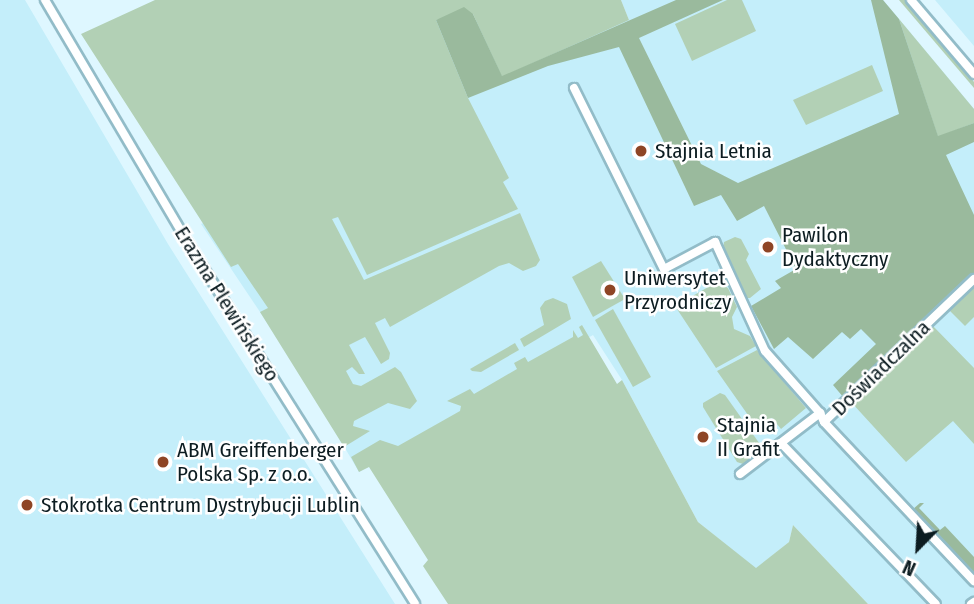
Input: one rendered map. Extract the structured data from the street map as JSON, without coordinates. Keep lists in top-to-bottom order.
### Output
{
  "streets": {
    "street": ["Erazma Plewińskiego", "Doświadczalna"]
  },
  "places": [
    "Stajnia Letnia",
    "Pawilon Dydaktyczny",
    "Uniwersytet Przyrodniczy",
    "Stajnia II Grafit",
    "ABM Greiffenberger Polska Sp. z o.o.",
    "Stokrotka Centrum Dystrybucji Lublin"
  ],
  "north": "bottom left"
}
